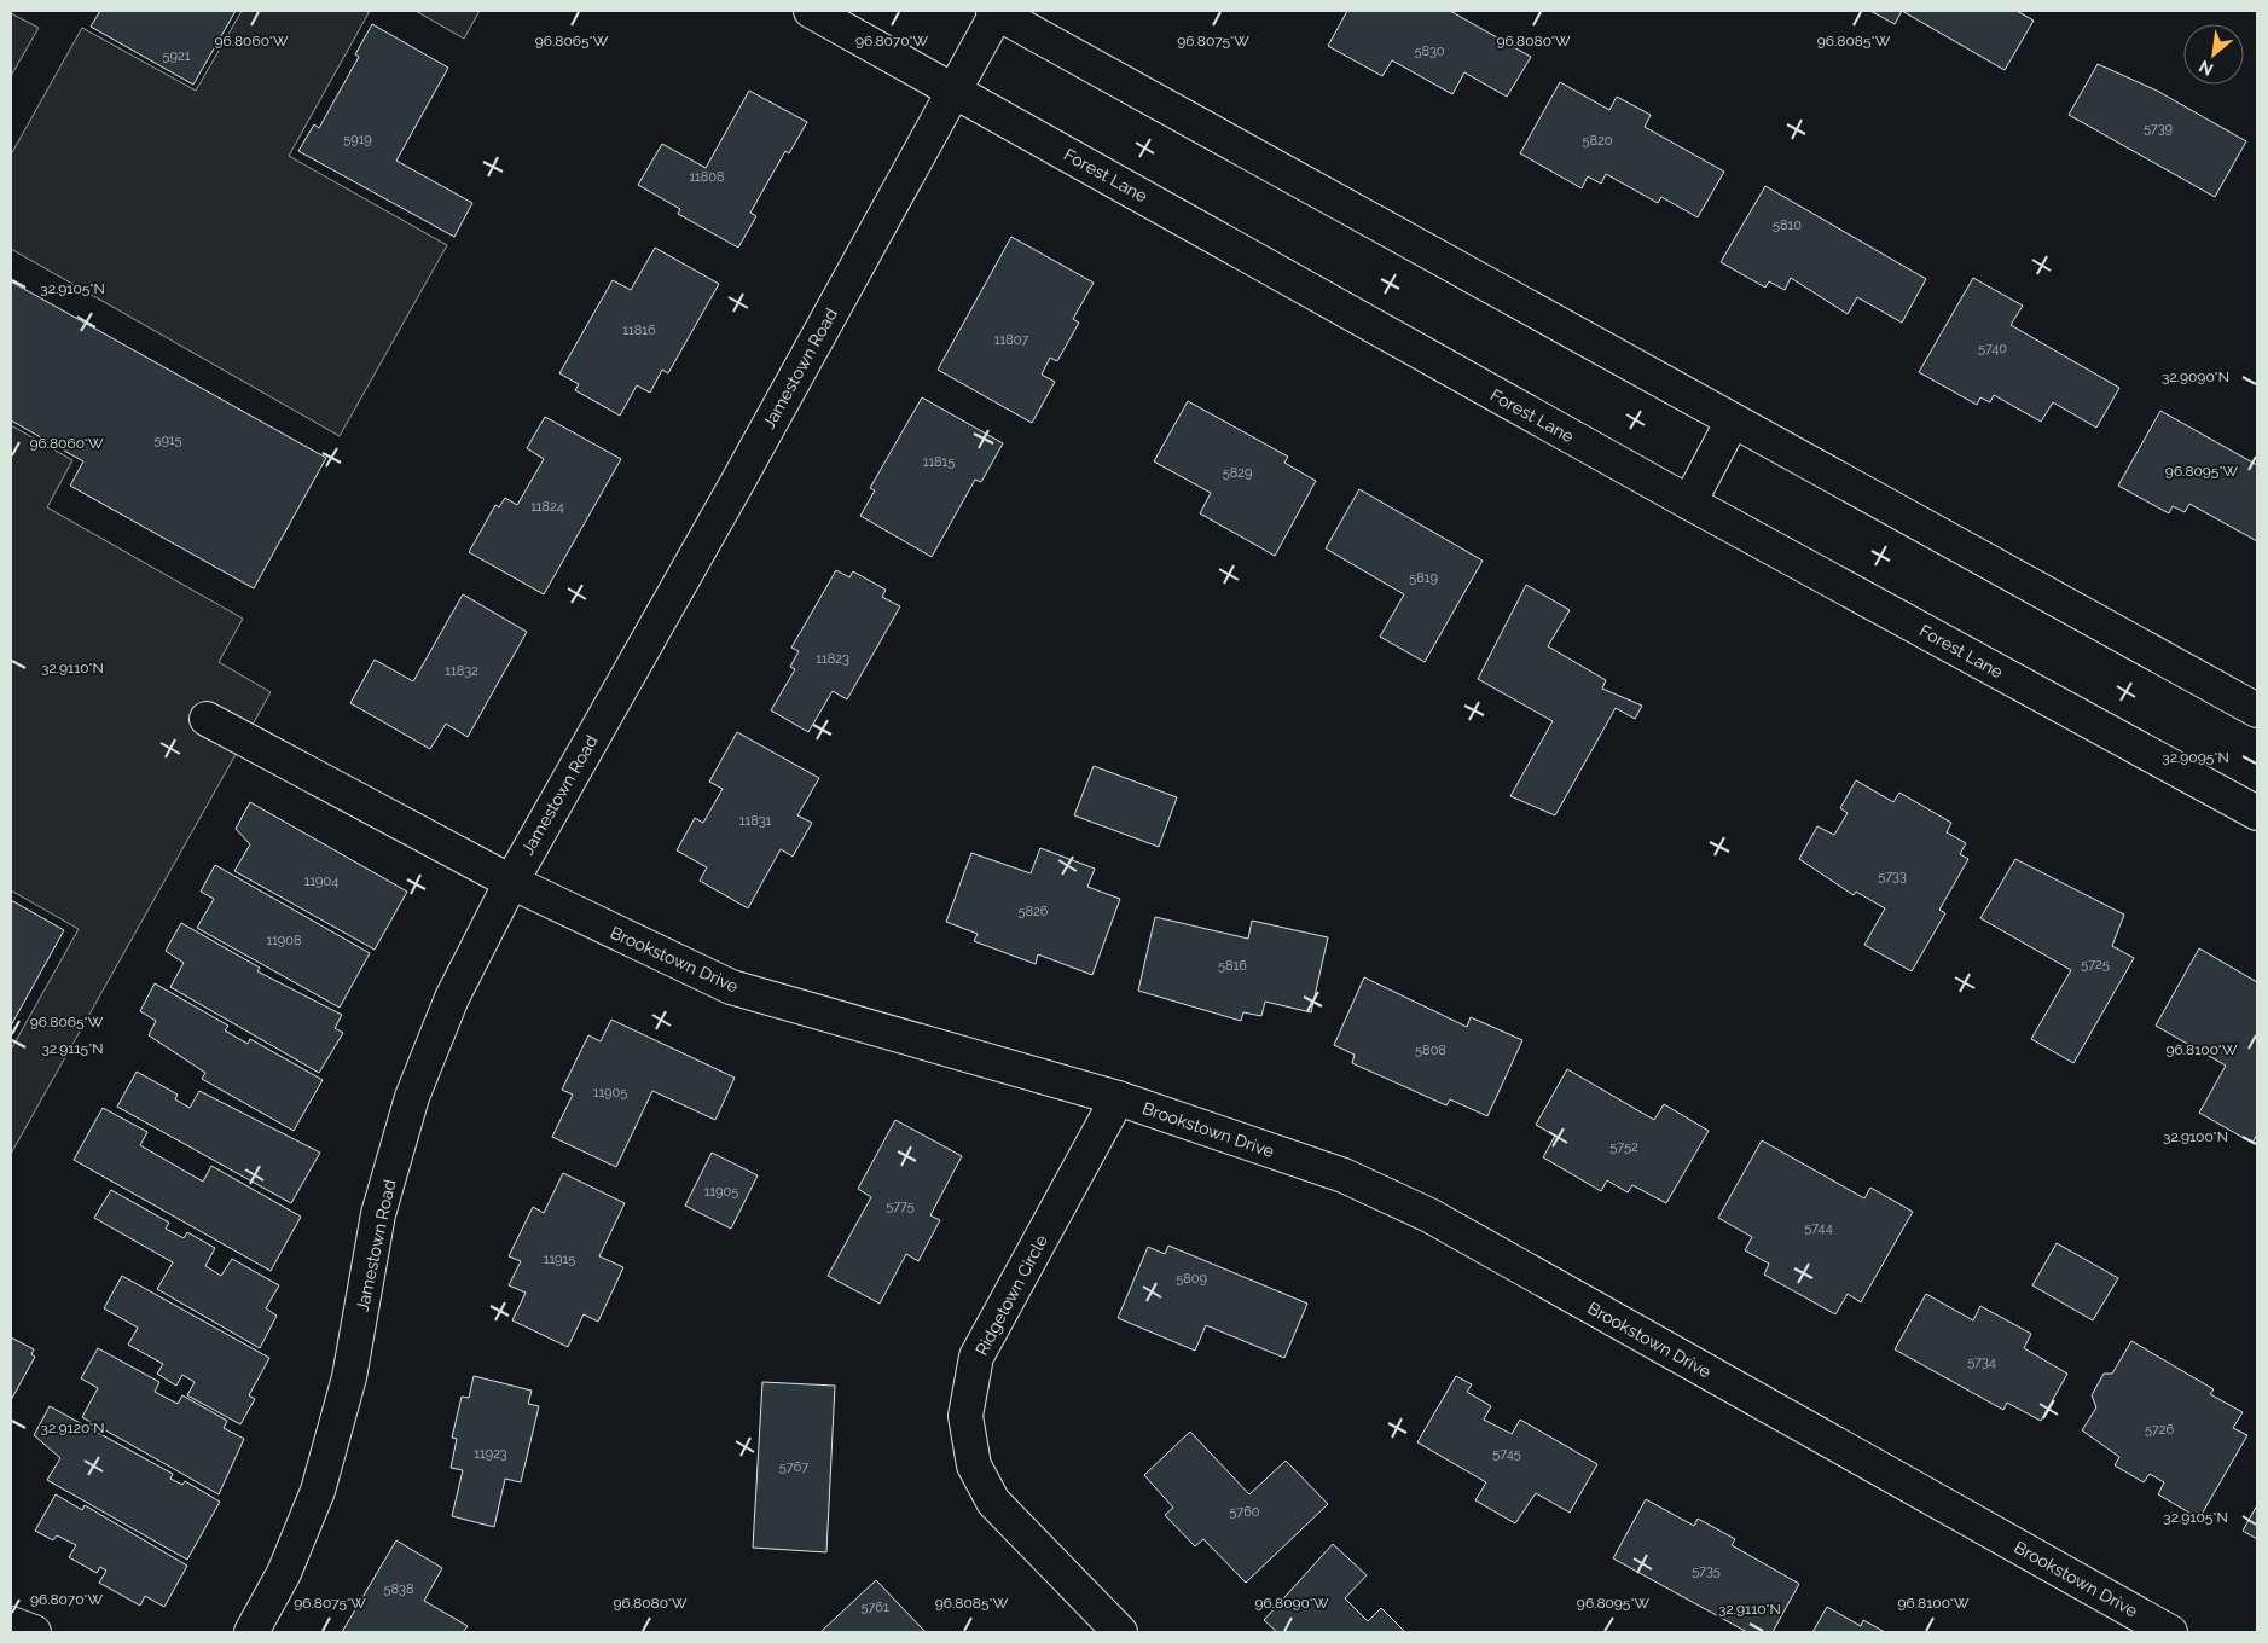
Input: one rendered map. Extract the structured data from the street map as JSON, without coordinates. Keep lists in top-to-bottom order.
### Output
{
  "streets": {
    "street": [
      "Forest Lane",
      "Jamestown Road",
      "Brookstown Drive",
      "Ridgetown Circle"
    ]
  },
  "crossings": [
    ["Forest Lane", "Jamestown Road"],
    ["Jamestown Road", "Brookstown Drive"],
    ["Brookstown Drive", "Ridgetown Circle"]
  ],
  "house_numbers": [
    "5830",
    "5921",
    "5739",
    "5919",
    "5820",
    "11808",
    "5810",
    "11816",
    "11807",
    "5740",
    "5915",
    "11815",
    "5829",
    "11824",
    "5819",
    "11823",
    "11832",
    "11831",
    "5733",
    "11904",
    "5826",
    "11908",
    "5725",
    "5816",
    "5808",
    "11905",
    "5752",
    "11905",
    "5775",
    "5744",
    "11915",
    "5809",
    "5734",
    "5726",
    "11923",
    "5745",
    "5767",
    "5760",
    "5735",
    "5838",
    "5761"
  ],
  "north": "bottom left",
  "coordinates": [
    "96.8060°W",
    "96.8065°W",
    "96.8070°W",
    "96.8075°W",
    "96.8080°W",
    "96.8085°W",
    "32.9105°N",
    "32.9090°N",
    "96.8095°W",
    "32.9110°N",
    "32.9095°N",
    "32.9115°N",
    "96.8100°W",
    "32.9100°N",
    "32.9120°N",
    "96.8090°W"
  ]
}
